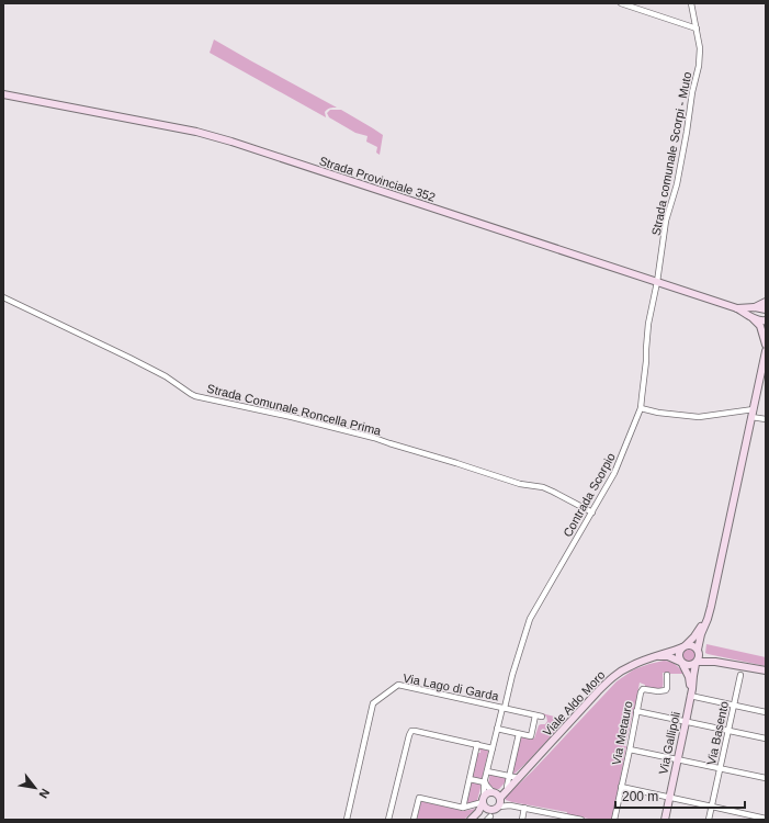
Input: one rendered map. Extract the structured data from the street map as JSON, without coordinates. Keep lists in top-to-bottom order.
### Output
{
  "streets": {
    "main road": ["Strada Provinciale 352", "Viale Aldo Moro", "Via Gallipoli"],
    "street": [
      "Strada comunale Scorpi - Muto",
      "Strada Comunale Roncella Prima",
      "Contrada Scorpio",
      "Via Lago di Garda",
      "Via Metauro",
      "Via Basento"
    ]
  },
  "crossings": [
    ["Strada comunale Scorpi - Muto", "Strada Provinciale 352"],
    ["Strada comunale Scorpi - Muto", "Contrada Scorpio"],
    ["Strada Provinciale 352", "Contrada Scorpio"],
    ["Strada Comunale Roncella Prima", "Contrada Scorpio"],
    ["Contrada Scorpio", "Via Lago di Garda"],
    ["Contrada Scorpio", "Viale Aldo Moro"],
    ["Viale Aldo Moro", "Via Gallipoli"]
  ],
  "scale_bar": "200 m",
  "north": "bottom right"
}
